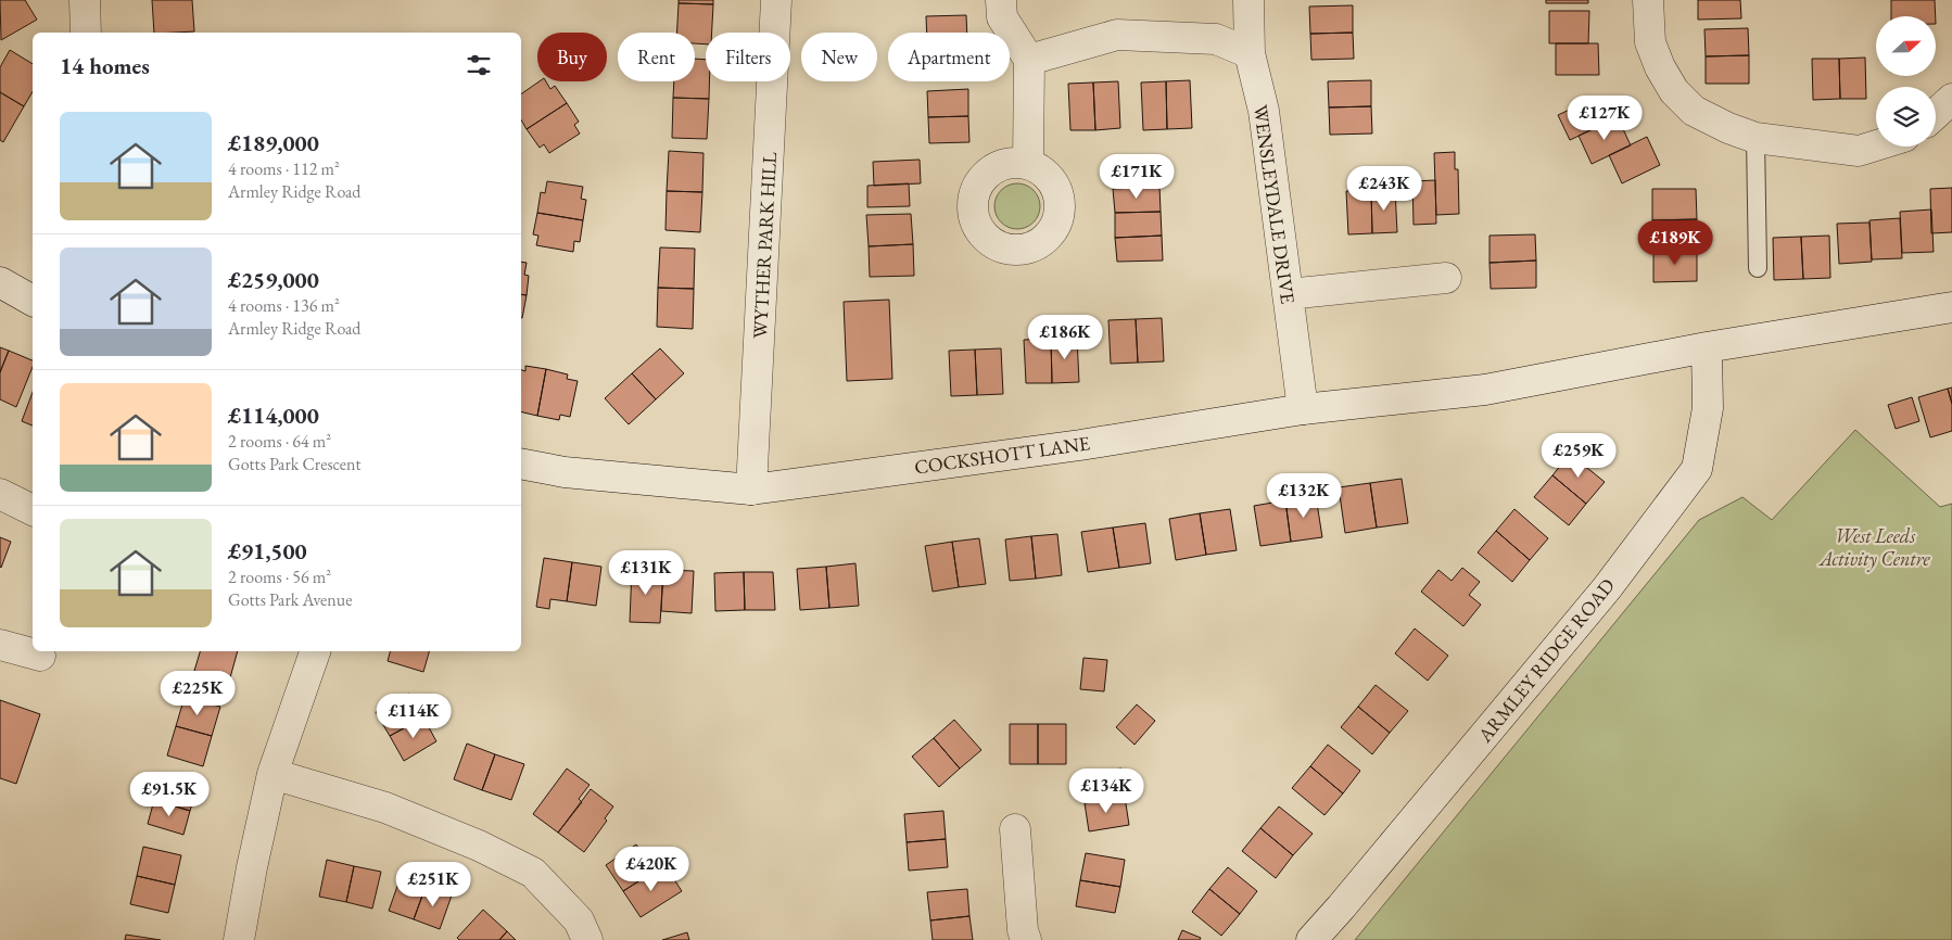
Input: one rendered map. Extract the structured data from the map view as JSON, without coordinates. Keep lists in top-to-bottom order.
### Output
{
  "streets": {
    "street": [
      "WENSLEYDALE DRIVE",
      "WYTHER PARK HILL",
      "COCKSHOTT LANE",
      "ARMLEY RIDGE ROAD"
    ]
  },
  "crossings": [
    ["WENSLEYDALE DRIVE", "COCKSHOTT LANE"],
    ["WYTHER PARK HILL", "COCKSHOTT LANE"],
    ["COCKSHOTT LANE", "ARMLEY RIDGE ROAD"]
  ],
  "parks": ["West Leeds Activity Centre"],
  "north": "right",
  "page": {
    "chip": [
      "Buy",
      "Rent",
      "Filters",
      "New",
      "Apartment"
    ],
    "heading": "14 homes",
    "price": [
      "£127K",
      "£171K",
      "£243K",
      "£189K",
      "£186K",
      "£259K",
      "£132K",
      "£131K",
      "£225K",
      "£114K",
      "£134K",
      "£91.5K",
      "£420K",
      "£251K"
    ],
    "list": [
      {
        "name": "£189,000",
        "note": "4 rooms · 112 m² · Armley Ridge Road"
      },
      {
        "name": "£259,000",
        "note": "4 rooms · 136 m² · Armley Ridge Road"
      },
      {
        "name": "£114,000",
        "note": "2 rooms · 64 m² · Gotts Park Crescent"
      },
      {
        "name": "£91,500",
        "note": "2 rooms · 56 m² · Gotts Park Avenue"
      }
    ]
  }
}
